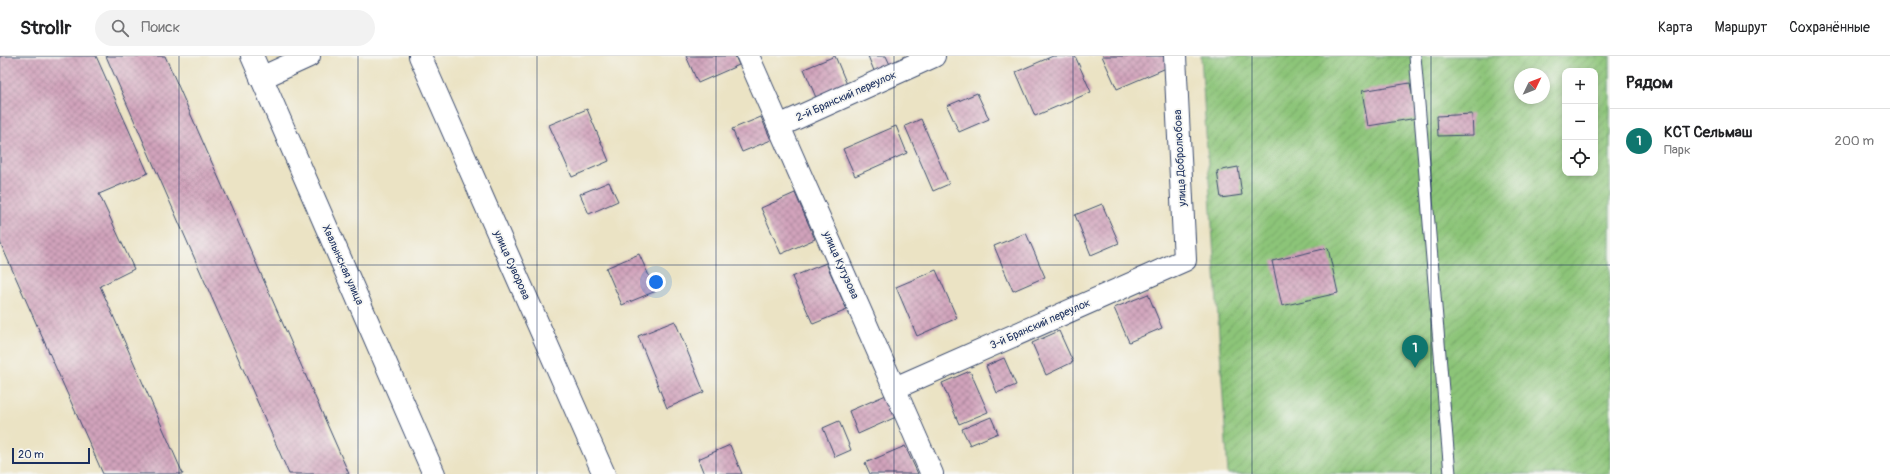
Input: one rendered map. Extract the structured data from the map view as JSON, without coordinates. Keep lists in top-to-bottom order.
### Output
{
  "streets": {
    "street": [
      "2-й Брянский переулок",
      "улица Добролюбова",
      "Хвалынская улица",
      "улица Суворова",
      "улица Кутузова",
      "3-й Брянский переулок"
    ]
  },
  "crossings": [
    ["2-й Брянский переулок", "улица Кутузова"],
    ["улица Добролюбова", "3-й Брянский переулок"],
    ["улица Кутузова", "3-й Брянский переулок"]
  ],
  "scale_bar": "20 m",
  "north": "top right",
  "page": {
    "header": "Strollr",
    "search": "Поиск",
    "nav": ["Карта", "Маршрут", "Сохранённые"],
    "heading": "Рядом",
    "map_buttons": ["+", "−"],
    "list": [
      {
        "mark": "1",
        "name": "КСТ Сельмаш",
        "note": "Парк",
        "value": "200 m"
      }
    ],
    "pins": "1",
    "scale": "20 m"
  }
}
